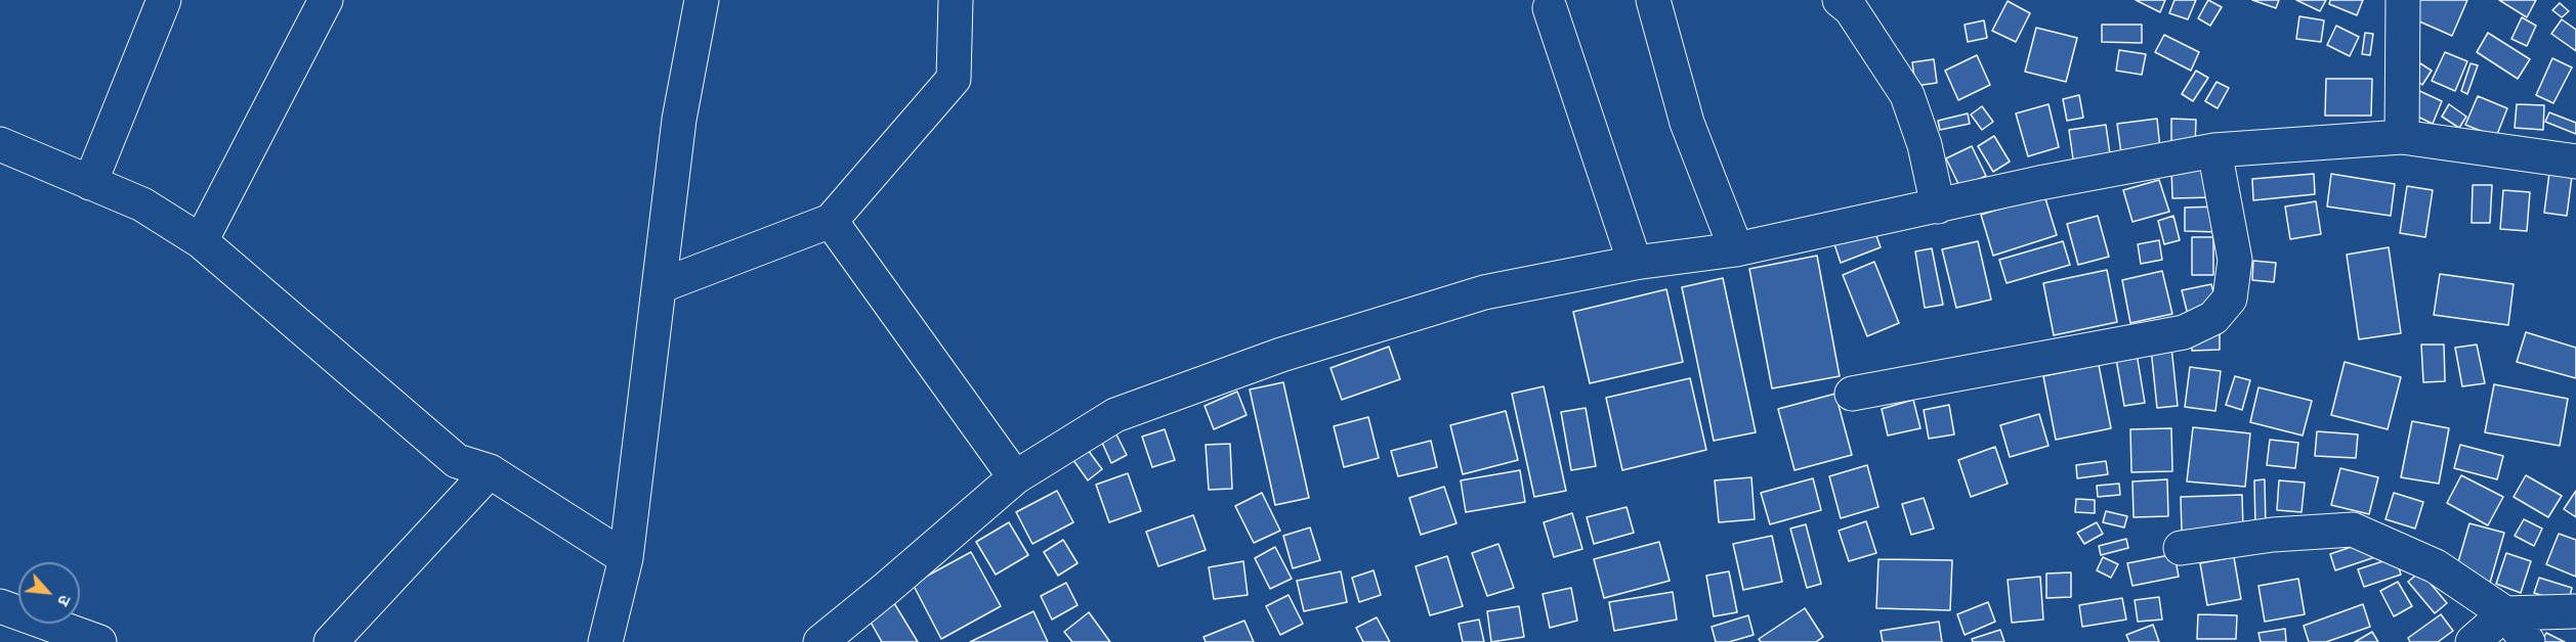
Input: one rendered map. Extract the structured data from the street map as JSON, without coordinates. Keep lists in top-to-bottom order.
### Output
{
  "north": "bottom right"
}
